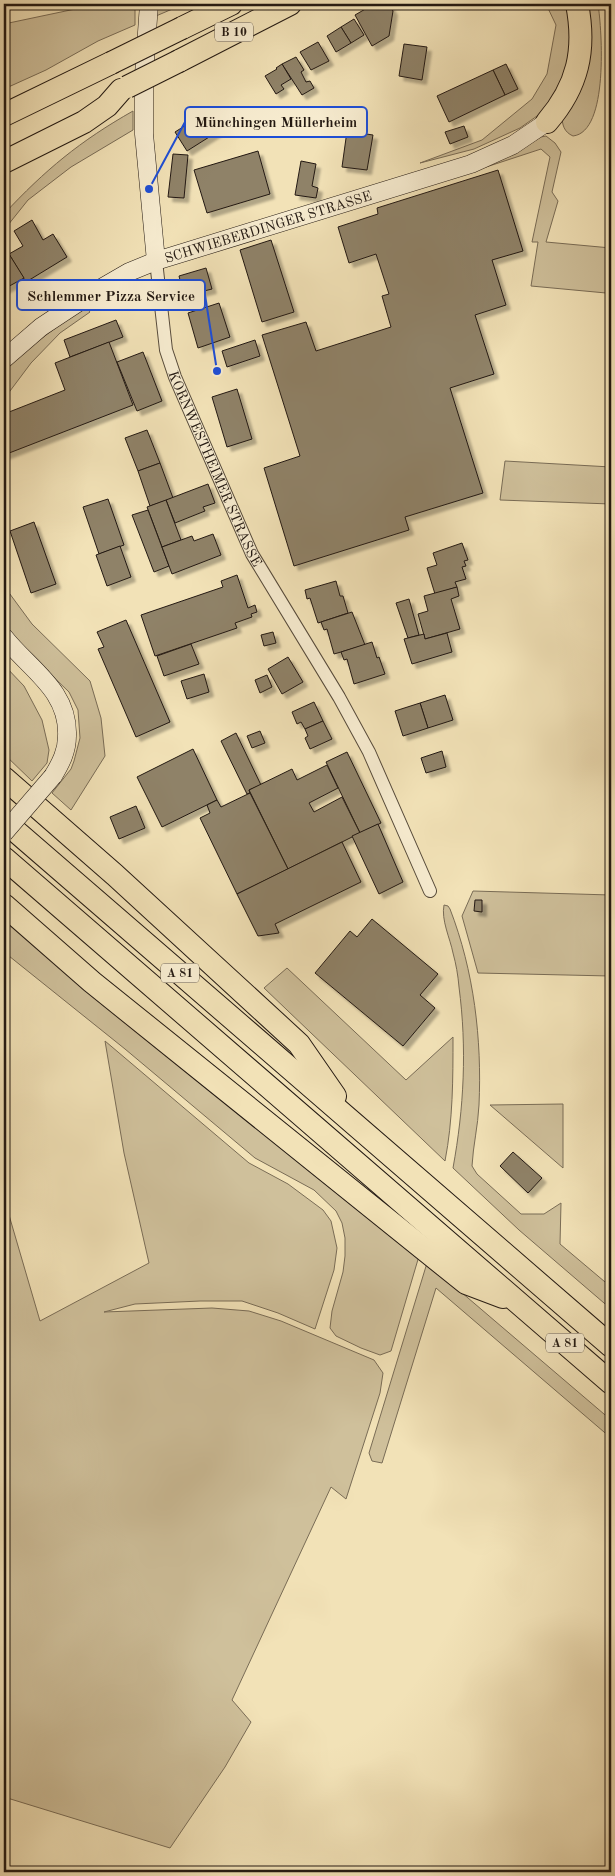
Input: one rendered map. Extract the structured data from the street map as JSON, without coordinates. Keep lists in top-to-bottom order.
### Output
{
  "streets": {
    "highway": ["B 10", "A 81"],
    "street": ["SCHWIEBERDINGER STRASSE", "KORNWESTHEIMER STRASSE"]
  },
  "crossings": [
    ["SCHWIEBERDINGER STRASSE", "KORNWESTHEIMER STRASSE"]
  ],
  "places": ["Münchingen Müllerheim", "Schlemmer Pizza Service"]
}
